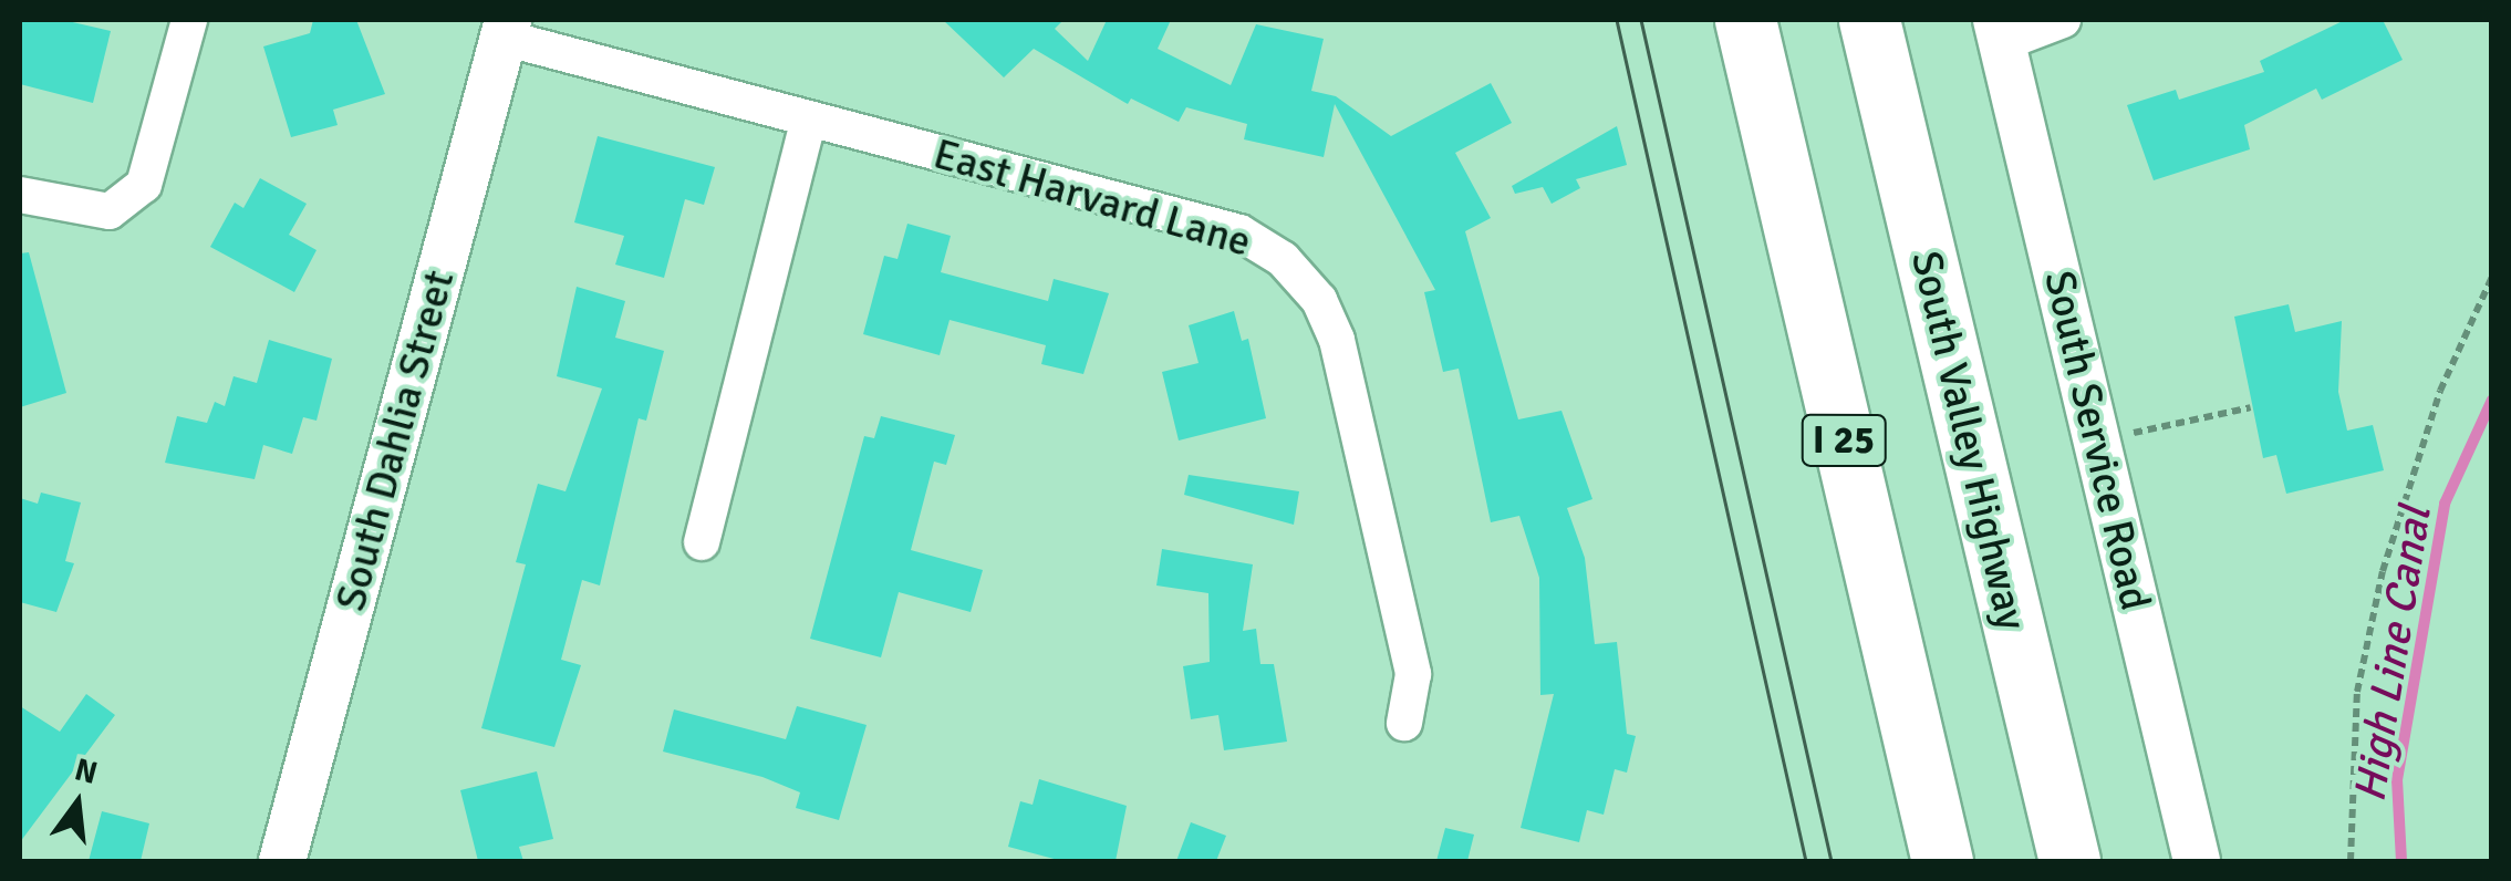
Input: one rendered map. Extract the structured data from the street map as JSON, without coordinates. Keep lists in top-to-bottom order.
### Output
{
  "streets": {
    "highway": ["I 25", "South Valley Highway"],
    "street": ["East Harvard Lane", "South Dahlia Street", "South Service Road"]
  },
  "crossings": [
    ["East Harvard Lane", "South Dahlia Street"]
  ],
  "water": ["High Line Canal"],
  "north": "top"
}
